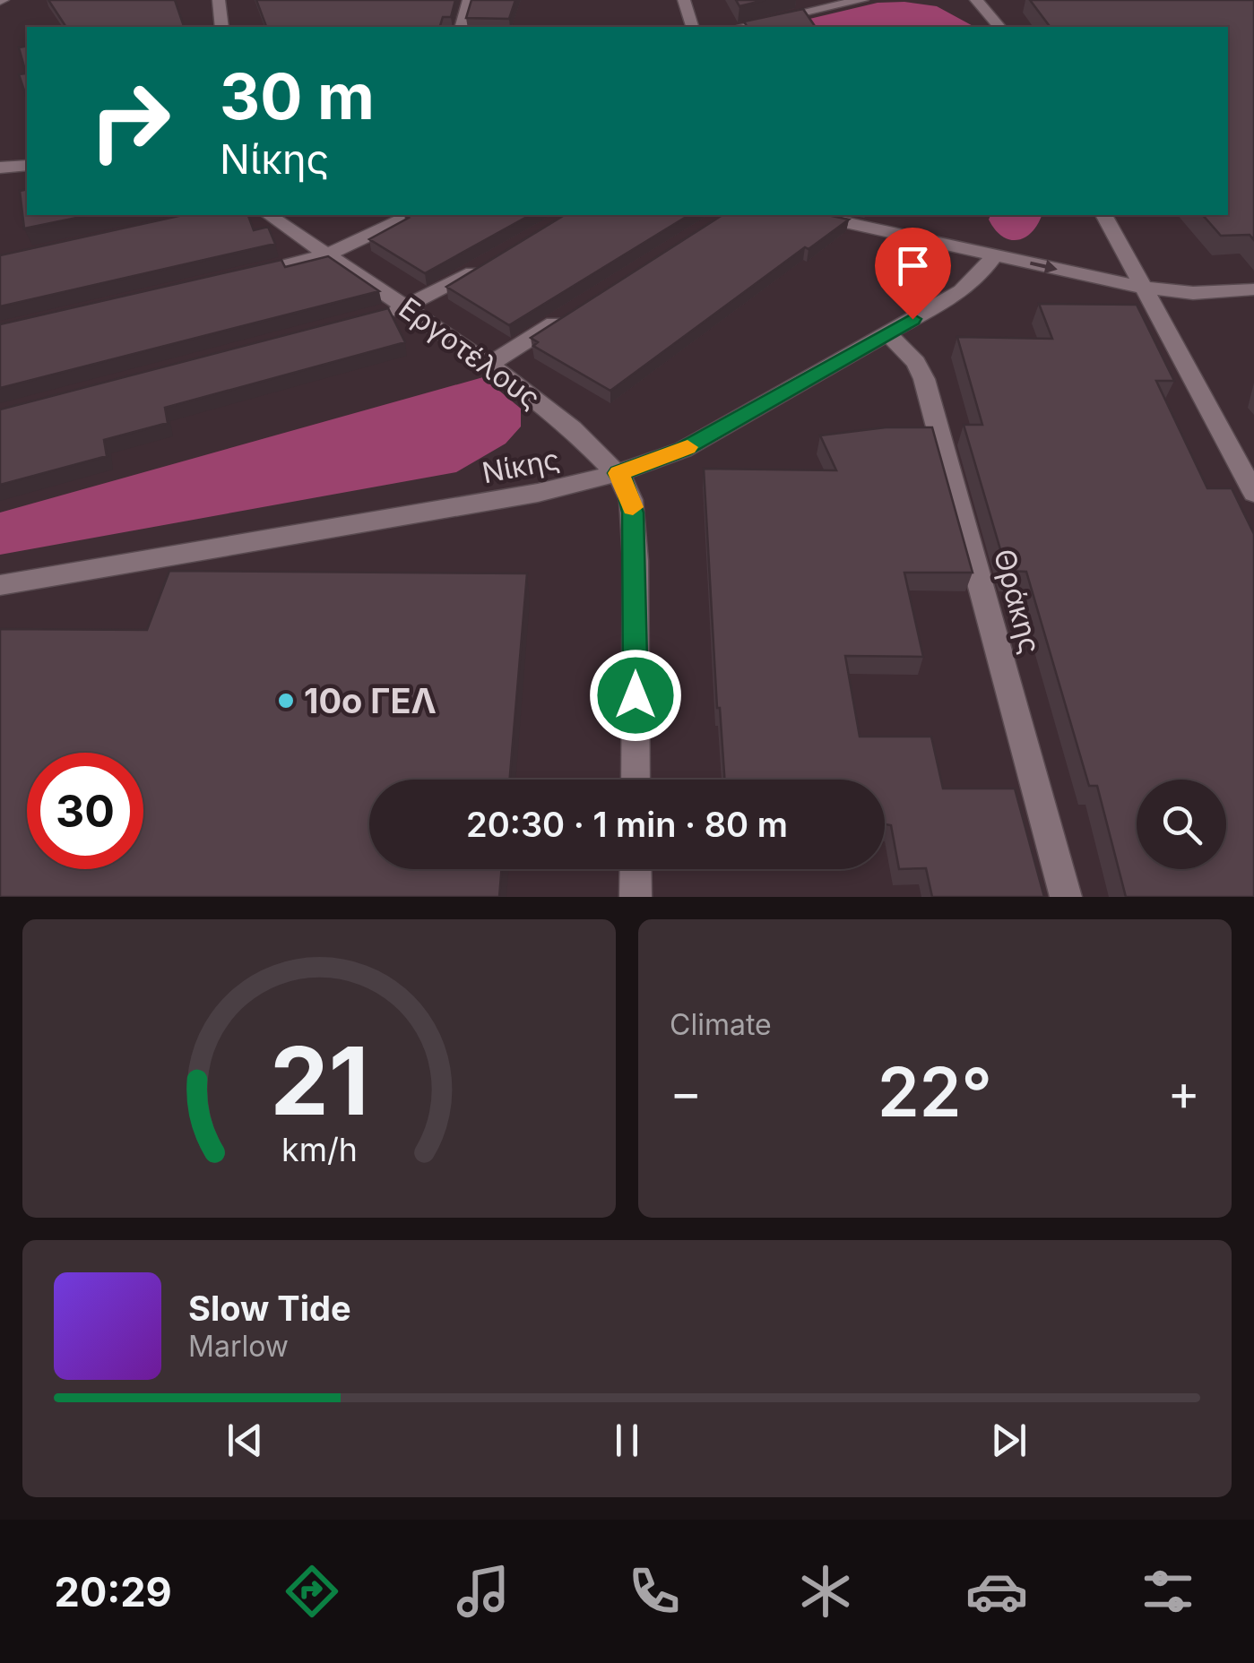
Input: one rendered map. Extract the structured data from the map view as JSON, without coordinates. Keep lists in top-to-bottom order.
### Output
{
  "streets": {
    "street": ["Εργοτέλους", "Νίκης", "Θράκης"]
  },
  "crossings": [
    ["Εργοτέλους", "Νίκης"],
    ["Νίκης", "Θράκης"]
  ],
  "places": ["10ο ΓΕΛ"],
  "page": {
    "turn": ["30 m", "Νίκης"],
    "limit": "30",
    "trip": "20:30 · 1 min · 80 m",
    "tile": "Climate",
    "heat": ["−", "22°", "+"],
    "song": ["Slow Tide", "Marlow"],
    "tabs": "20:29",
    "gauge": ["21", "km/h"]
  }
}
